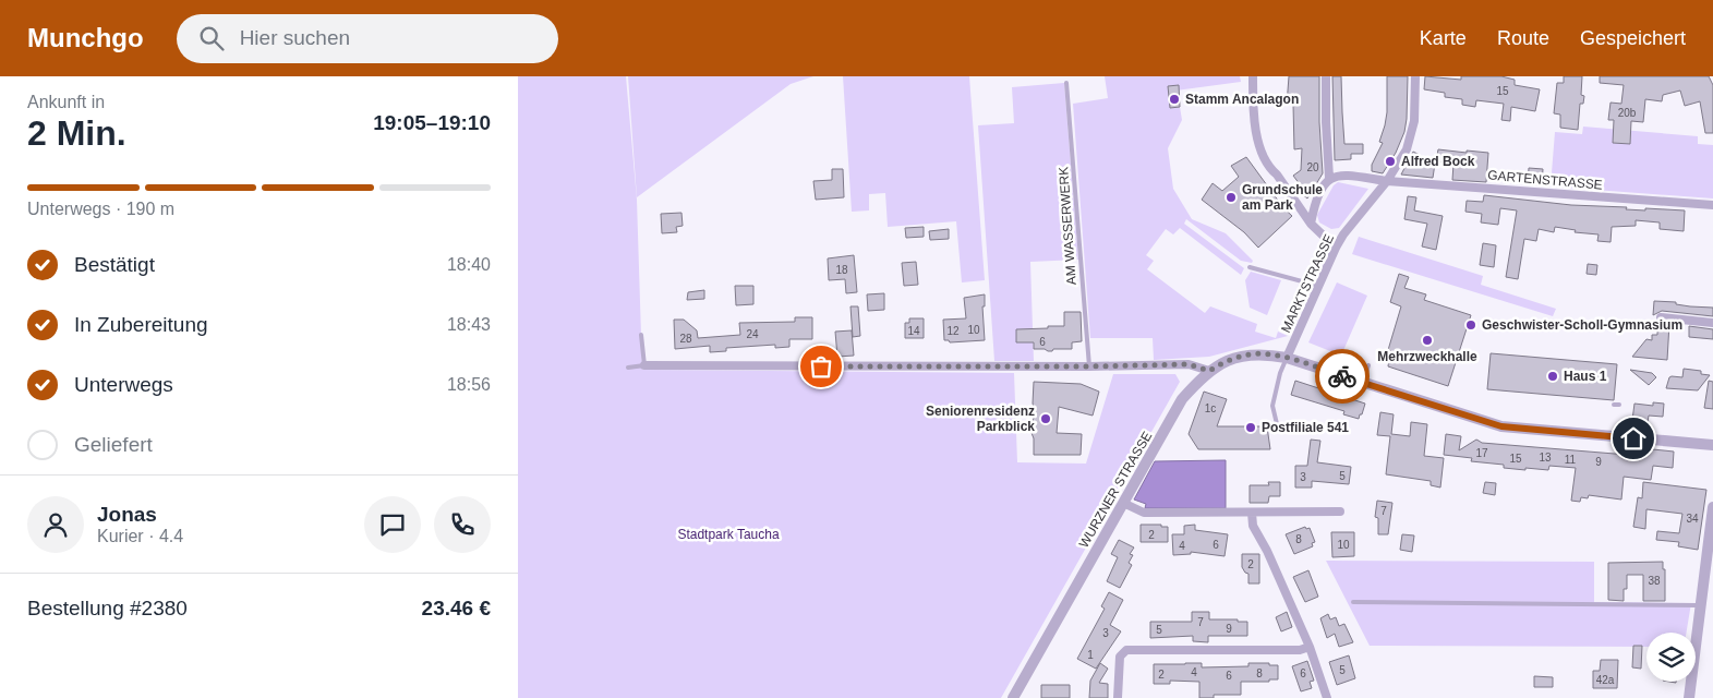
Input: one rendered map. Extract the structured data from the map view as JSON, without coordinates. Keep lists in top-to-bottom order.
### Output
{
  "streets": {
    "street": ["GARTENSTRASSE", "MARKTSTRASSE", "WURZNER STRASSE"],
    "lane": ["AM WASSERWERK"]
  },
  "crossings": [
    ["GARTENSTRASSE", "MARKTSTRASSE"],
    ["MARKTSTRASSE", "WURZNER STRASSE"]
  ],
  "parks": ["Stadtpark Taucha"],
  "places": [
    "Stamm Ancalagon",
    "Alfred Bock",
    "Grundschule am Park",
    "Geschwister-Scholl-Gymnasium",
    "Mehrzweckhalle",
    "Haus 1",
    "Seniorenresidenz Parkblick",
    "Postfiliale 541"
  ],
  "house_numbers": [
    "15",
    "20b",
    "20",
    "18",
    "10",
    "14",
    "12",
    "24",
    "28",
    "6",
    "1c",
    "17",
    "13",
    "15",
    "11",
    "9",
    "5",
    "3",
    "7",
    "34",
    "2",
    "8",
    "6",
    "10",
    "4",
    "2",
    "38",
    "7",
    "9",
    "5",
    "3",
    "1",
    "5",
    "4",
    "8",
    "6",
    "2",
    "6",
    "42a"
  ],
  "page": {
    "header": "Munchgo",
    "search": "Hier suchen",
    "nav": ["Karte", "Route", "Gespeichert"],
    "heading": ["2 Min.", "Ankunft in", "19:05–19:10"],
    "panel": [
      "Jonas",
      "Kurier · 4.4",
      "Bestellung #2380",
      "23.46 €"
    ],
    "bar": "Unterwegs · 190 m",
    "list": [
      ["Bestätigt", "18:40"],
      ["In Zubereitung", "18:43"],
      ["Unterwegs", "18:56"],
      "Geliefert"
    ]
  }
}
